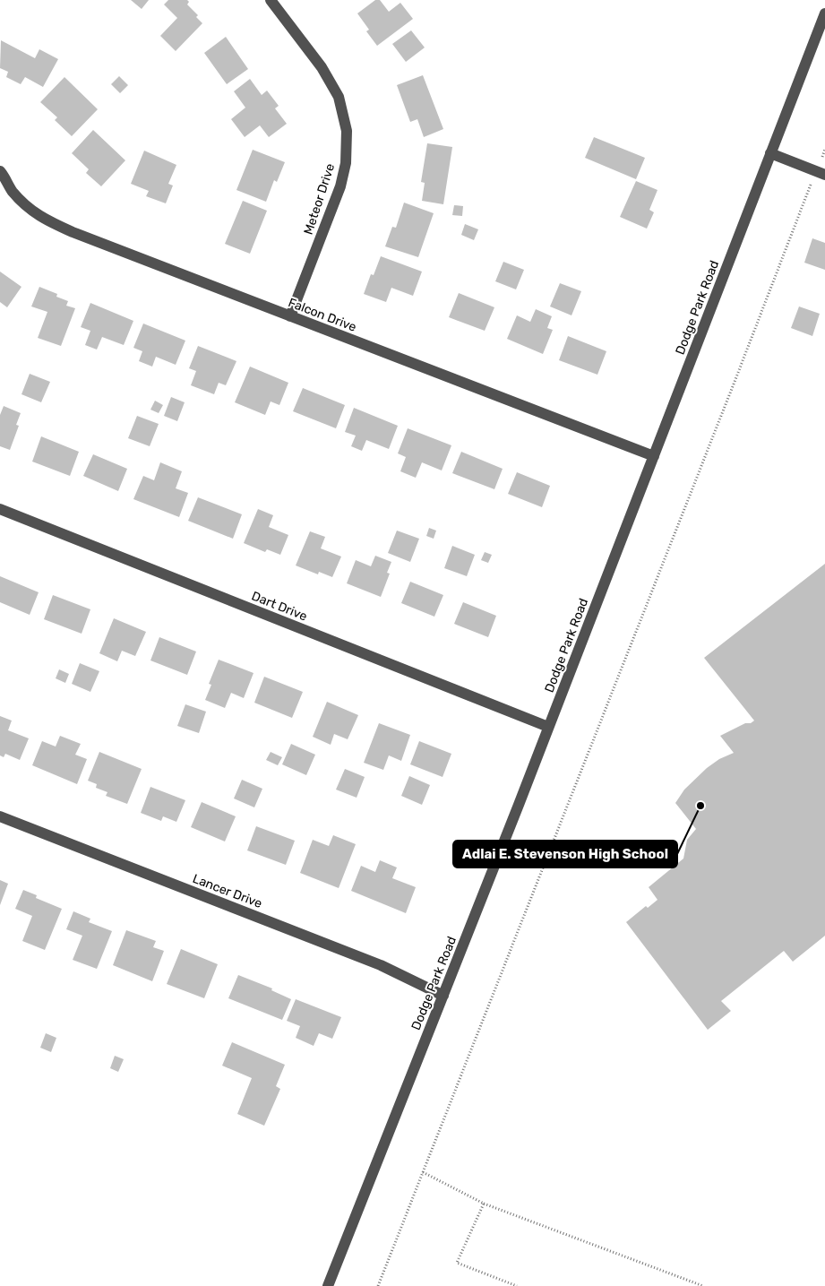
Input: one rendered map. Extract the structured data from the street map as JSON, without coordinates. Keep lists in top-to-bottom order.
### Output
{
  "streets": {
    "street": [
      "Meteor Drive",
      "Dodge Park Road",
      "Falcon Drive",
      "Dart Drive",
      "Lancer Drive"
    ]
  },
  "crossings": [
    ["Meteor Drive", "Falcon Drive"],
    ["Dodge Park Road", "Falcon Drive"],
    ["Dodge Park Road", "Dart Drive"],
    ["Dodge Park Road", "Lancer Drive"]
  ],
  "places": ["Adlai E. Stevenson High School"]
}
